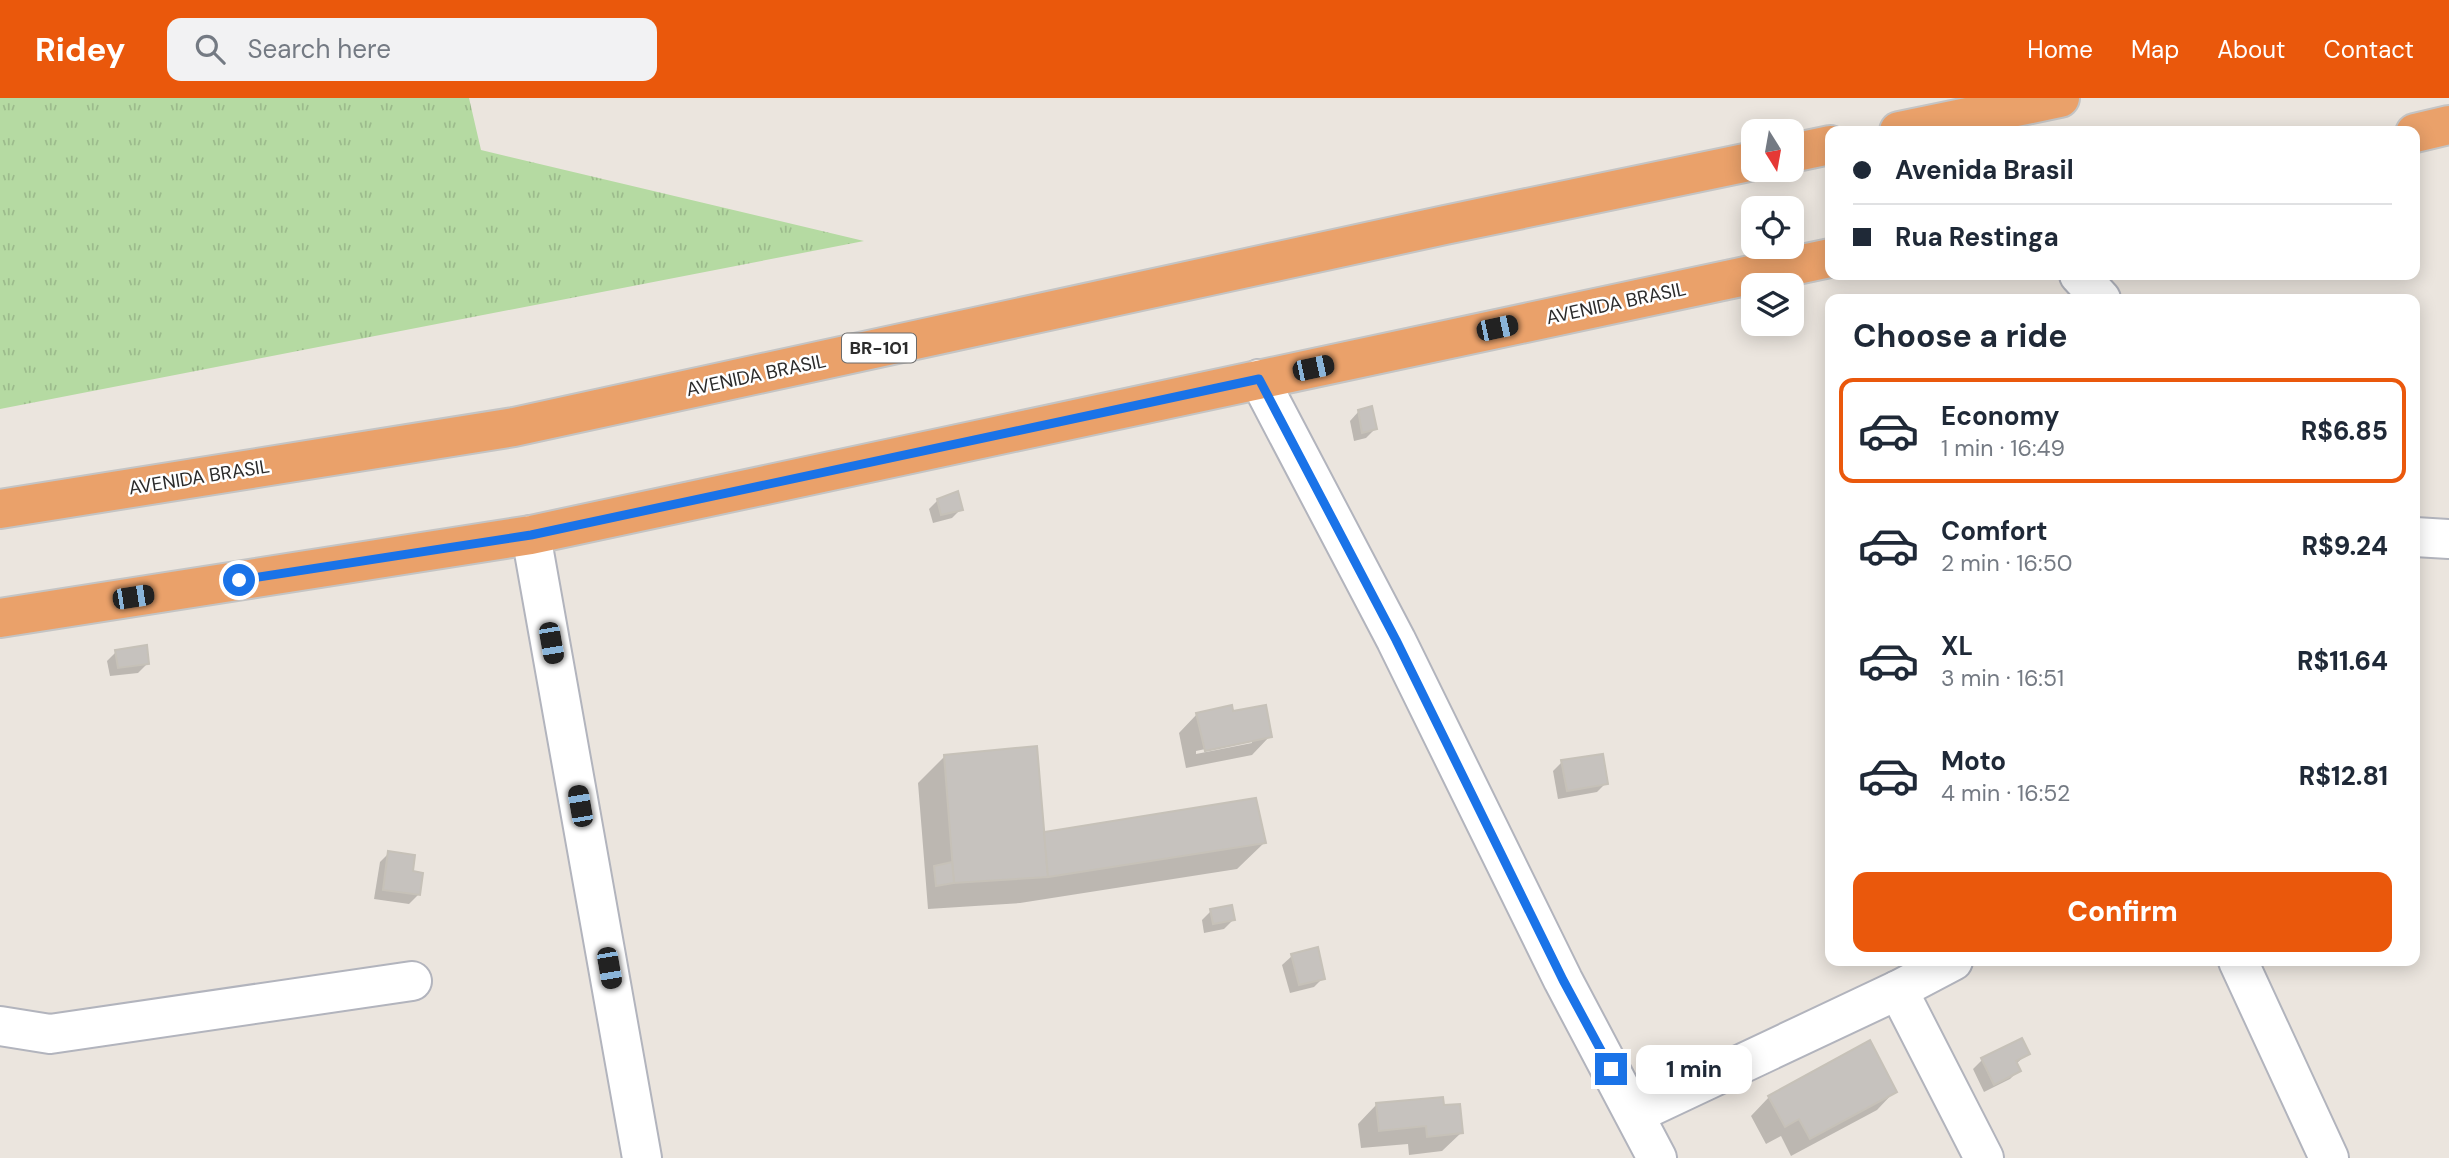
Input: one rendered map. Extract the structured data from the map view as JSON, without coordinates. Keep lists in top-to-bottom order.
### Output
{
  "streets": {
    "highway": ["AVENIDA BRASIL", "BR-101"]
  },
  "north": "bottom",
  "page": {
    "header": "Ridey",
    "search": "Search here",
    "nav": [
      "Home",
      "Map",
      "About",
      "Contact"
    ],
    "banner": ["Avenida Brasil", "Rua Restinga"],
    "heading": "Choose a ride",
    "list": [
      {
        "name": "Economy",
        "note": "1 min · 16:49",
        "value": "R$6.85"
      },
      {
        "name": "Comfort",
        "note": "2 min · 16:50",
        "value": "R$9.24"
      },
      {
        "name": "XL",
        "note": "3 min · 16:51",
        "value": "R$11.64"
      },
      {
        "name": "Moto",
        "note": "4 min · 16:52",
        "value": "R$12.81"
      }
    ],
    "buttons": "Confirm",
    "bubble": "1 min"
  }
}
